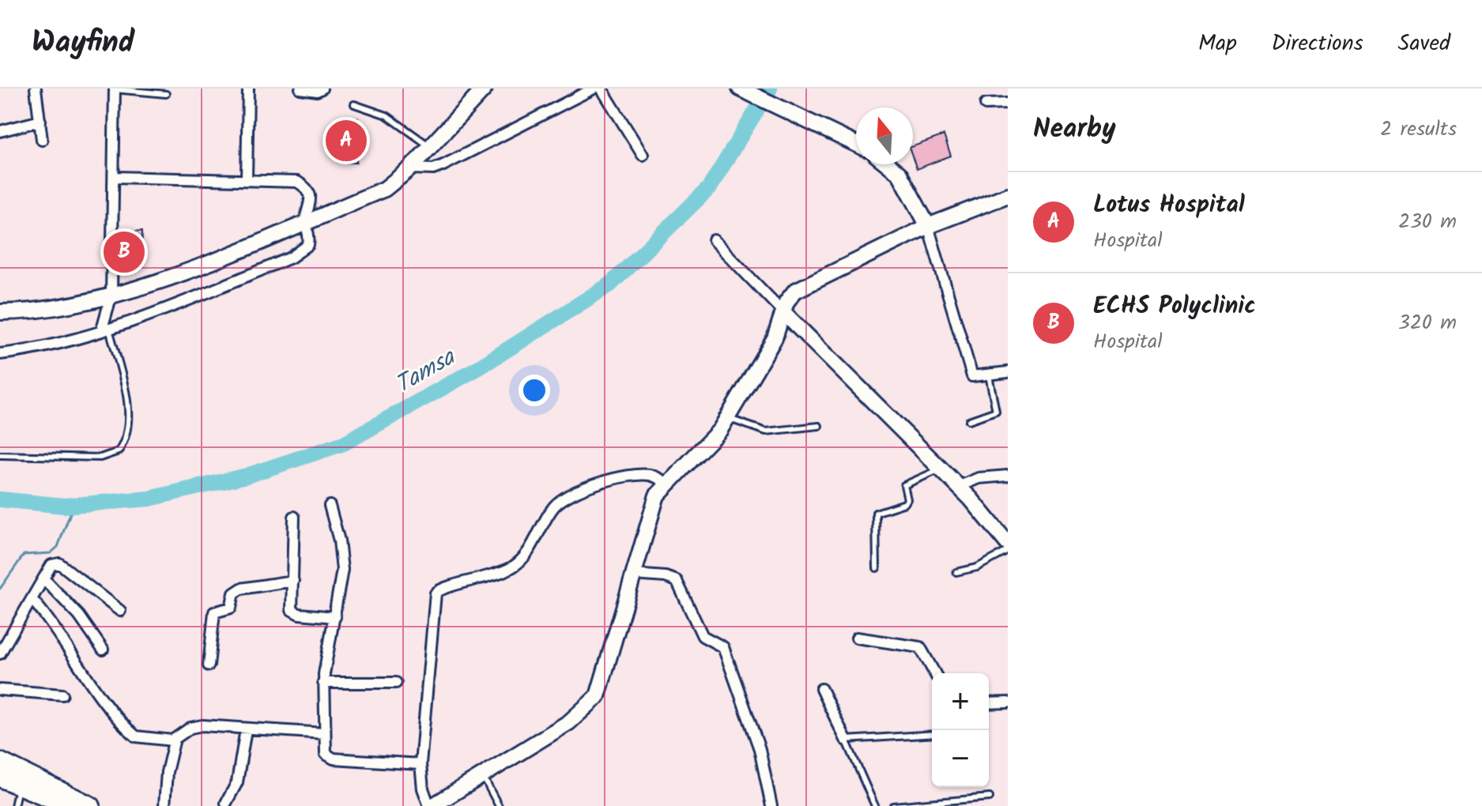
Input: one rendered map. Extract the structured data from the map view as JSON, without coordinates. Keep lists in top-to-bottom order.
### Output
{
  "water": ["Tamsa"],
  "north": "top",
  "page": {
    "header": "Wayfind",
    "nav": ["Map", "Directions", "Saved"],
    "heading": ["Nearby", "2 results"],
    "pins": ["A", "B"],
    "list": [
      {
        "mark": "A",
        "name": "Lotus Hospital",
        "note": "Hospital",
        "value": "230 m"
      },
      {
        "mark": "B",
        "name": "ECHS Polyclinic",
        "note": "Hospital",
        "value": "320 m"
      }
    ],
    "map_buttons": ["+", "−"]
  }
}
